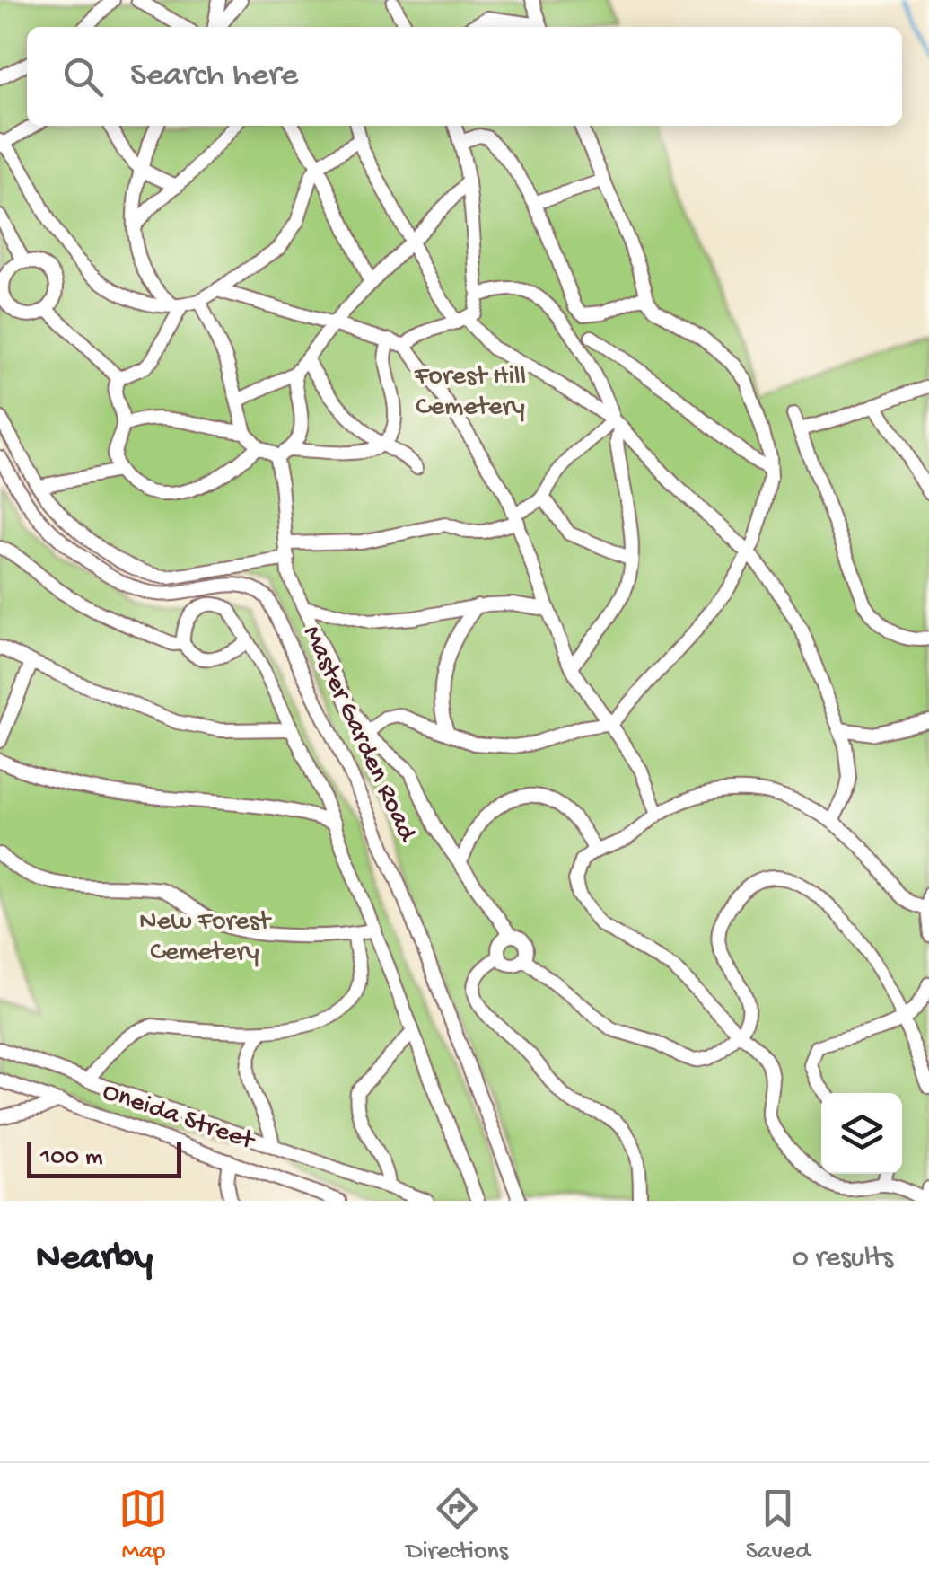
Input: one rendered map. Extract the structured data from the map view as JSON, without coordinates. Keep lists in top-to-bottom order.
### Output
{
  "streets": {
    "street": ["Master Garden Road", "Oneida Street"]
  },
  "parks": ["Forest Hill Cemetery", "New Forest Cemetery"],
  "scale_bar": "100 m",
  "page": {
    "search": "Search here",
    "scale": "100 m",
    "heading": ["Nearby", "0 results"],
    "nav": ["Map", "Directions", "Saved"]
  }
}
